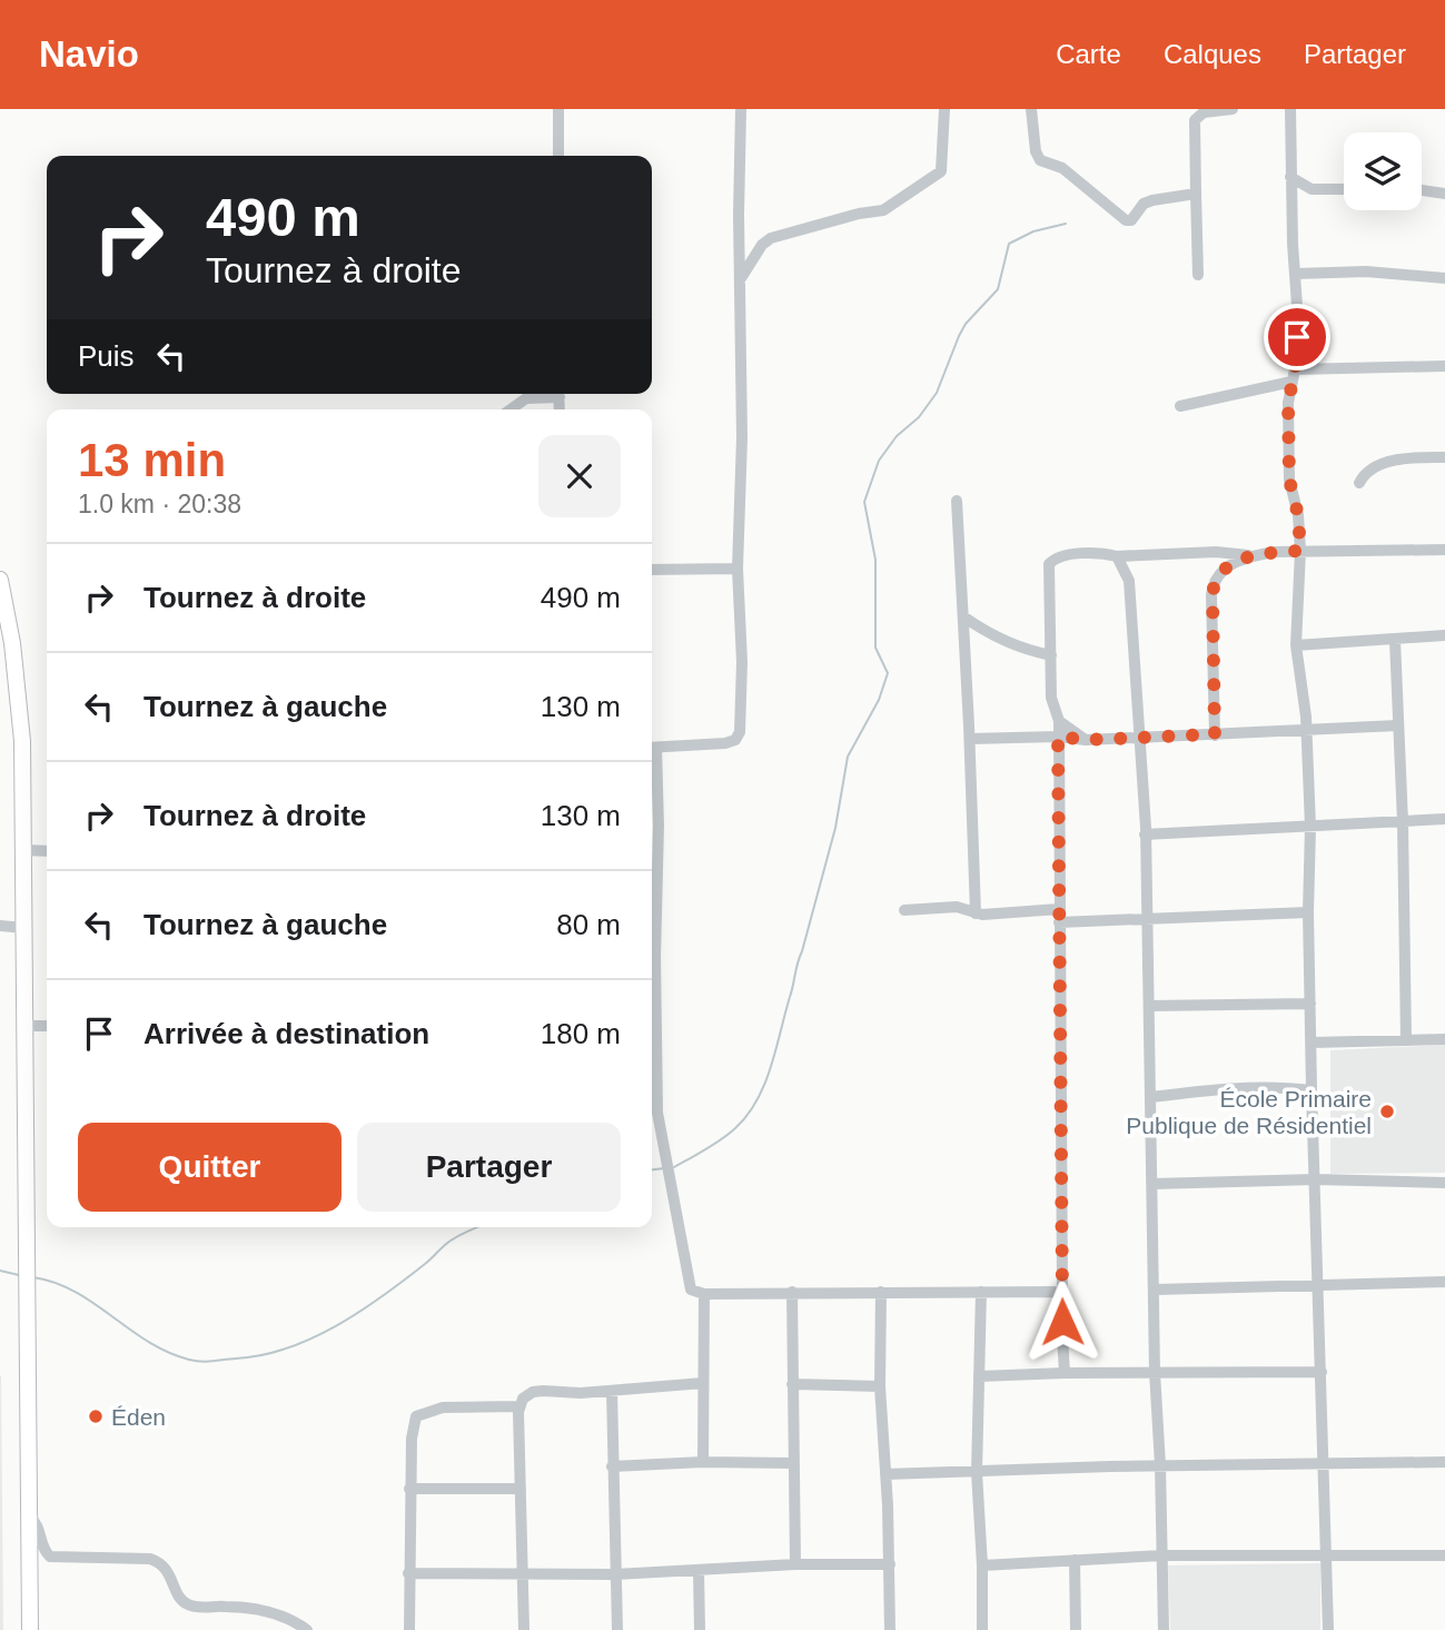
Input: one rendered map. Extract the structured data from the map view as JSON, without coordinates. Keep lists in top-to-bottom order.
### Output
{
  "places": ["École Primaire Publique de Résidentiel", "Éden"],
  "page": {
    "header": "Navio",
    "nav": ["Carte", "Calques", "Partager"],
    "turn": ["490 m", "Tournez à droite"],
    "then": "Puis",
    "heading": ["13 min", "1.0 km · 20:38"],
    "list": [
      {
        "name": "Tournez à droite",
        "value": "490 m"
      },
      {
        "name": "Tournez à gauche",
        "value": "130 m"
      },
      {
        "name": "Tournez à droite",
        "value": "130 m"
      },
      {
        "name": "Tournez à gauche",
        "value": "80 m"
      },
      {
        "name": "Arrivée à destination",
        "value": "180 m"
      }
    ],
    "buttons": ["Quitter", "Partager"]
  }
}
